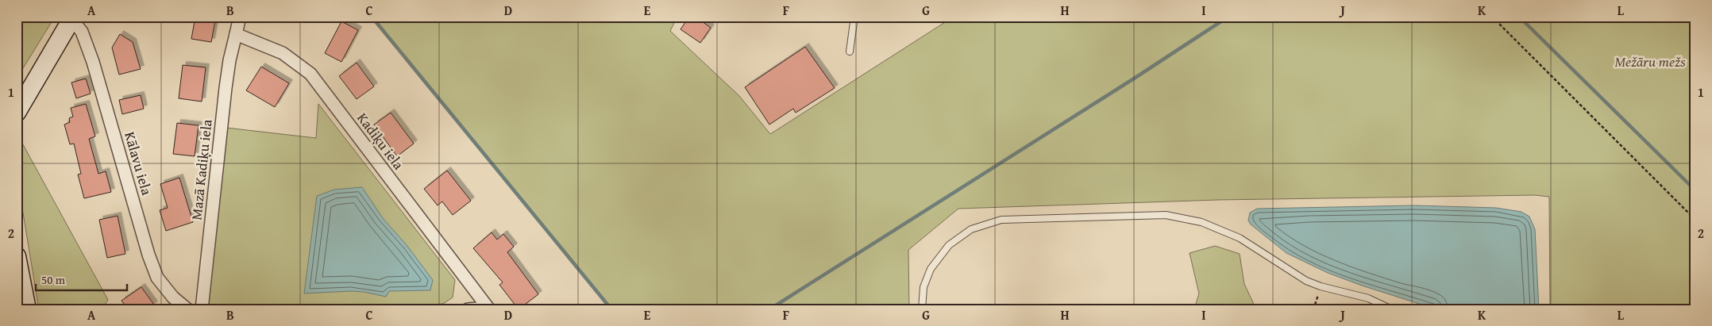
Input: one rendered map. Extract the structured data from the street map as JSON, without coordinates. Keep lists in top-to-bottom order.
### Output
{
  "streets": {
    "street": ["Kadiķu iela", "Kālavu iela", "Mazā Kadiķu iela"]
  },
  "crossings": [
    ["Kadiķu iela", "Mazā Kadiķu iela"]
  ],
  "parks": ["Mežāru mežs"],
  "scale_bar": "50 m",
  "grid": {
    "columns": [
      "A",
      "B",
      "C",
      "D",
      "E",
      "F",
      "G",
      "H",
      "I",
      "J",
      "K",
      "L"
    ],
    "rows": ["1", "2"]
  }
}
